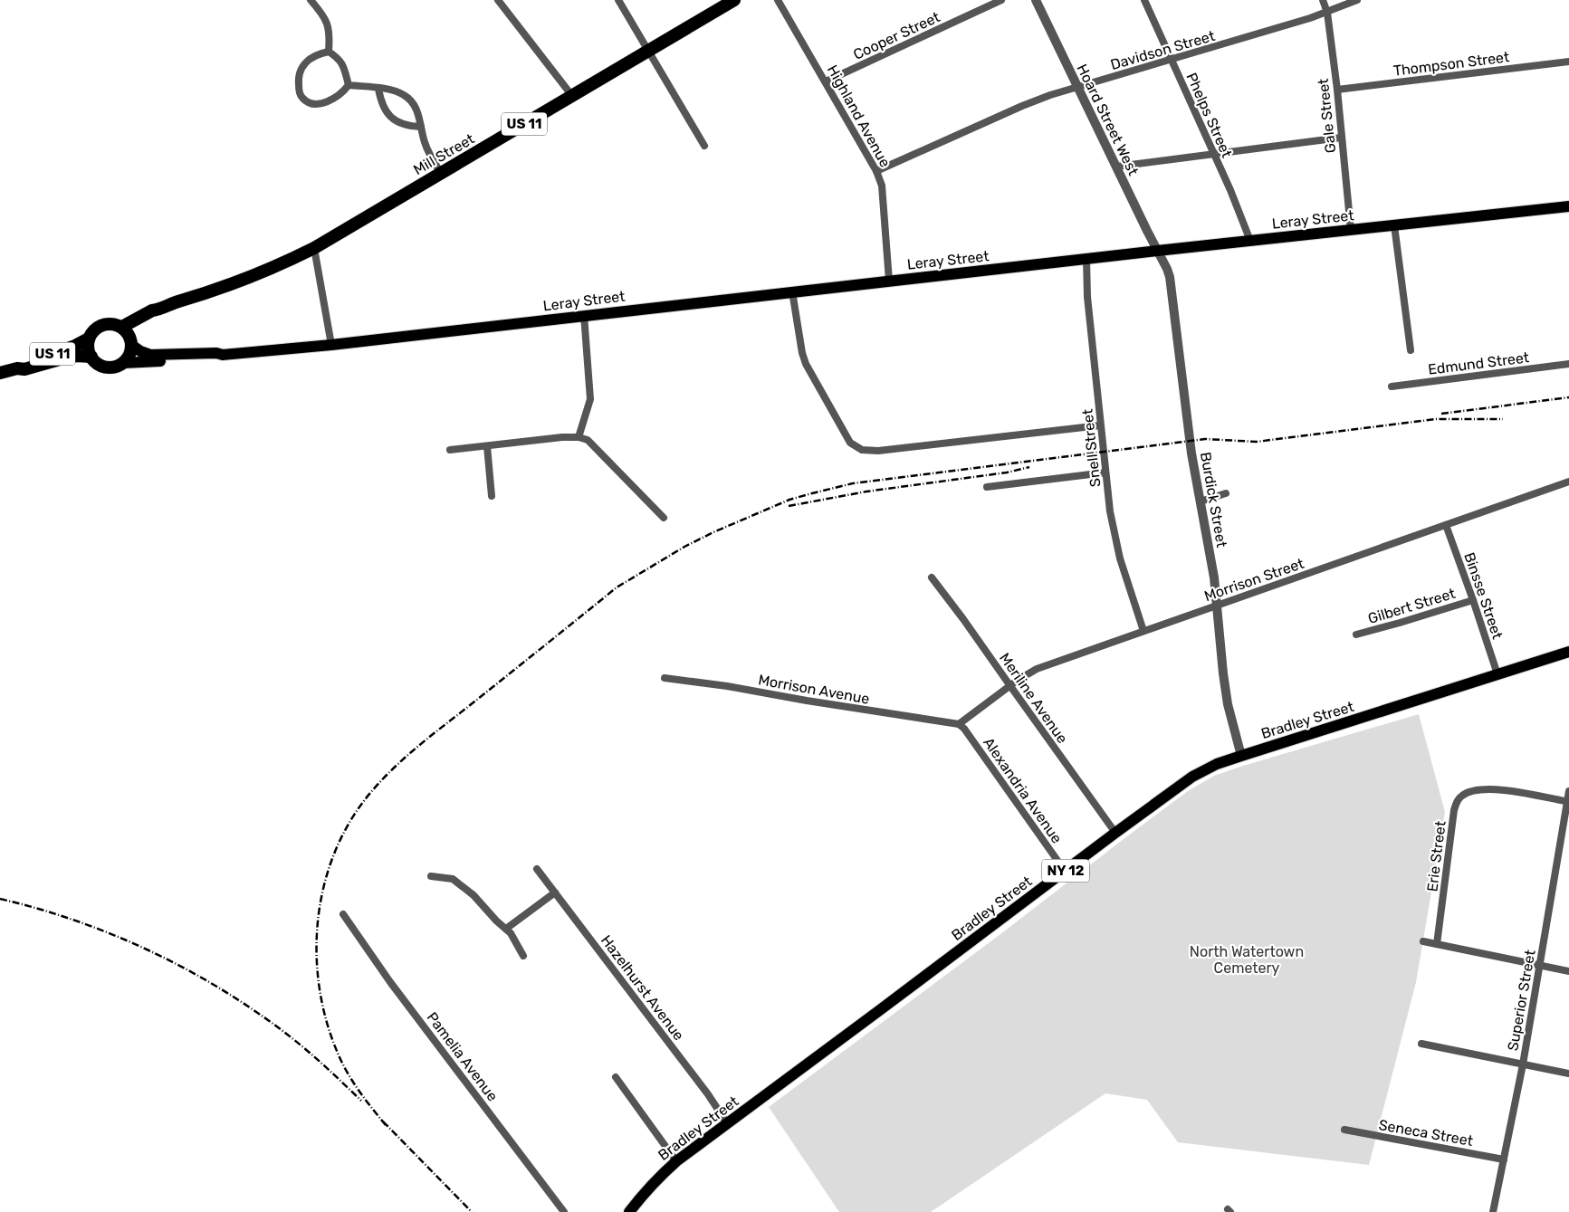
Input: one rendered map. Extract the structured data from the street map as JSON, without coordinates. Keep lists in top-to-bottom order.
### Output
{
  "streets": {
    "highway": ["US 11", "Mill Street"],
    "main road": ["Leray Street", "Bradley Street", "NY 12"],
    "street": [
      "Cooper Street",
      "Davidson Street",
      "Thompson Street",
      "Phelps Street",
      "Highland Avenue",
      "Gale Street",
      "Hoard Street West",
      "Edmund Street",
      "Snell Street",
      "Burdick Street",
      "Morrison Street",
      "Binsse Street",
      "Gilbert Street",
      "Morrison Avenue",
      "Meriline Avenue",
      "Alexandria Avenue",
      "Erie Street",
      "Hazelhurst Avenue",
      "Superior Street",
      "Pamelia Avenue",
      "Seneca Street"
    ]
  },
  "crossings": [
    ["Cooper Street", "Highland Avenue"],
    ["Davidson Street", "Phelps Street"],
    ["Davidson Street", "Highland Avenue"],
    ["Davidson Street", "Gale Street"],
    ["Davidson Street", "Hoard Street West"],
    ["Thompson Street", "Gale Street"],
    ["Phelps Street", "Leray Street"],
    ["Highland Avenue", "Leray Street"],
    ["Gale Street", "Leray Street"],
    ["Hoard Street West", "Leray Street"],
    ["Hoard Street West", "Burdick Street"],
    ["US 11", "Mill Street"],
    ["Leray Street", "Snell Street"],
    ["Leray Street", "Burdick Street"],
    ["Snell Street", "Morrison Street"],
    ["Burdick Street", "Morrison Street"],
    ["Burdick Street", "Bradley Street"],
    ["Morrison Street", "Binsse Street"],
    ["Morrison Street", "Morrison Avenue"],
    ["Morrison Street", "Meriline Avenue"],
    ["Morrison Street", "Alexandria Avenue"],
    ["Binsse Street", "Gilbert Street"],
    ["Binsse Street", "Bradley Street"],
    ["Morrison Avenue", "Alexandria Avenue"],
    ["Meriline Avenue", "Bradley Street"],
    ["Bradley Street", "Alexandria Avenue"],
    ["Bradley Street", "Hazelhurst Avenue"],
    ["Erie Street", "Superior Street"],
    ["Superior Street", "Seneca Street"]
  ],
  "parks": ["North Watertown Cemetery"]
}
